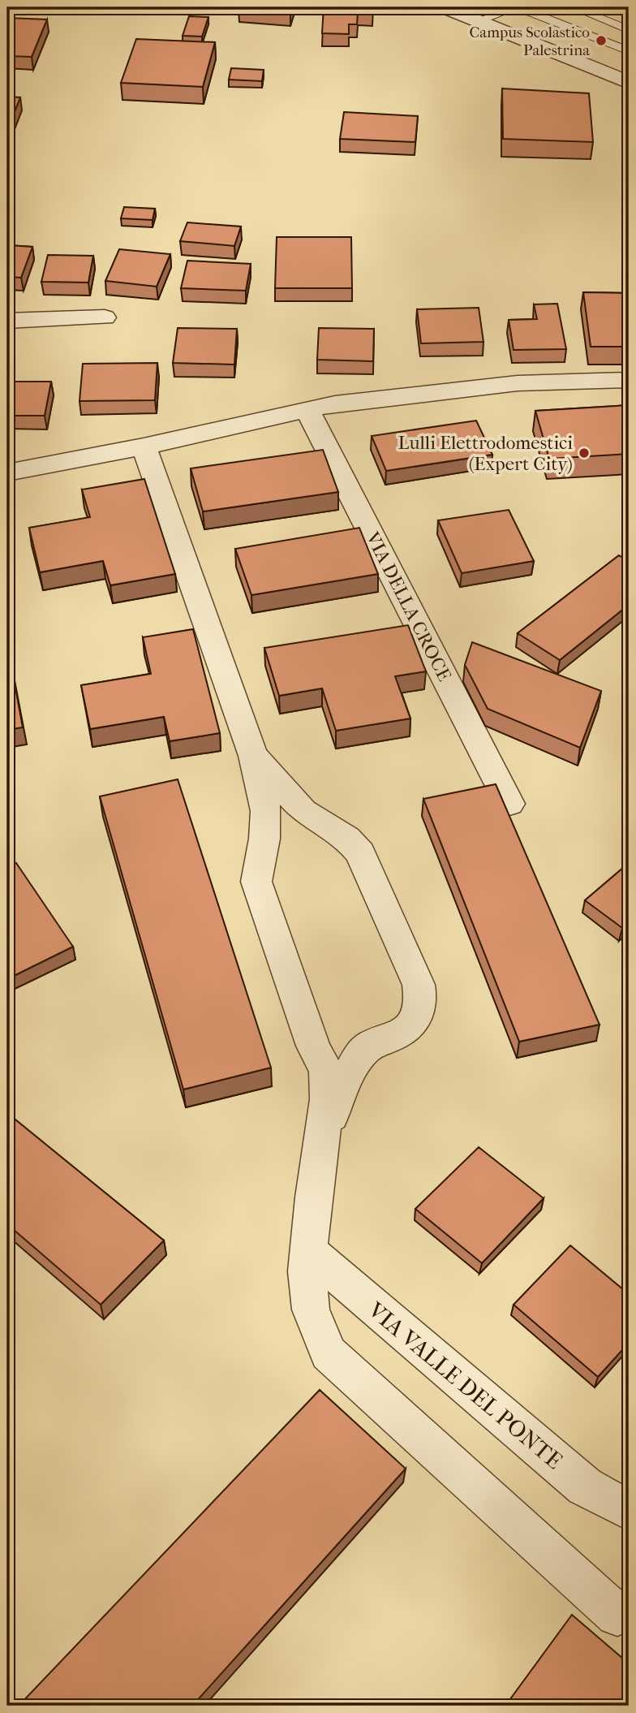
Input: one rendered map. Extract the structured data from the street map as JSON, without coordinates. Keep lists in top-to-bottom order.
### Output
{
  "streets": {
    "street": ["VIA DELLA CROCE", "VIA VALLE DEL PONTE"]
  },
  "places": ["Campus Scolastico Palestrina", "Lulli Elettrodomestici (Expert City)"]
}
